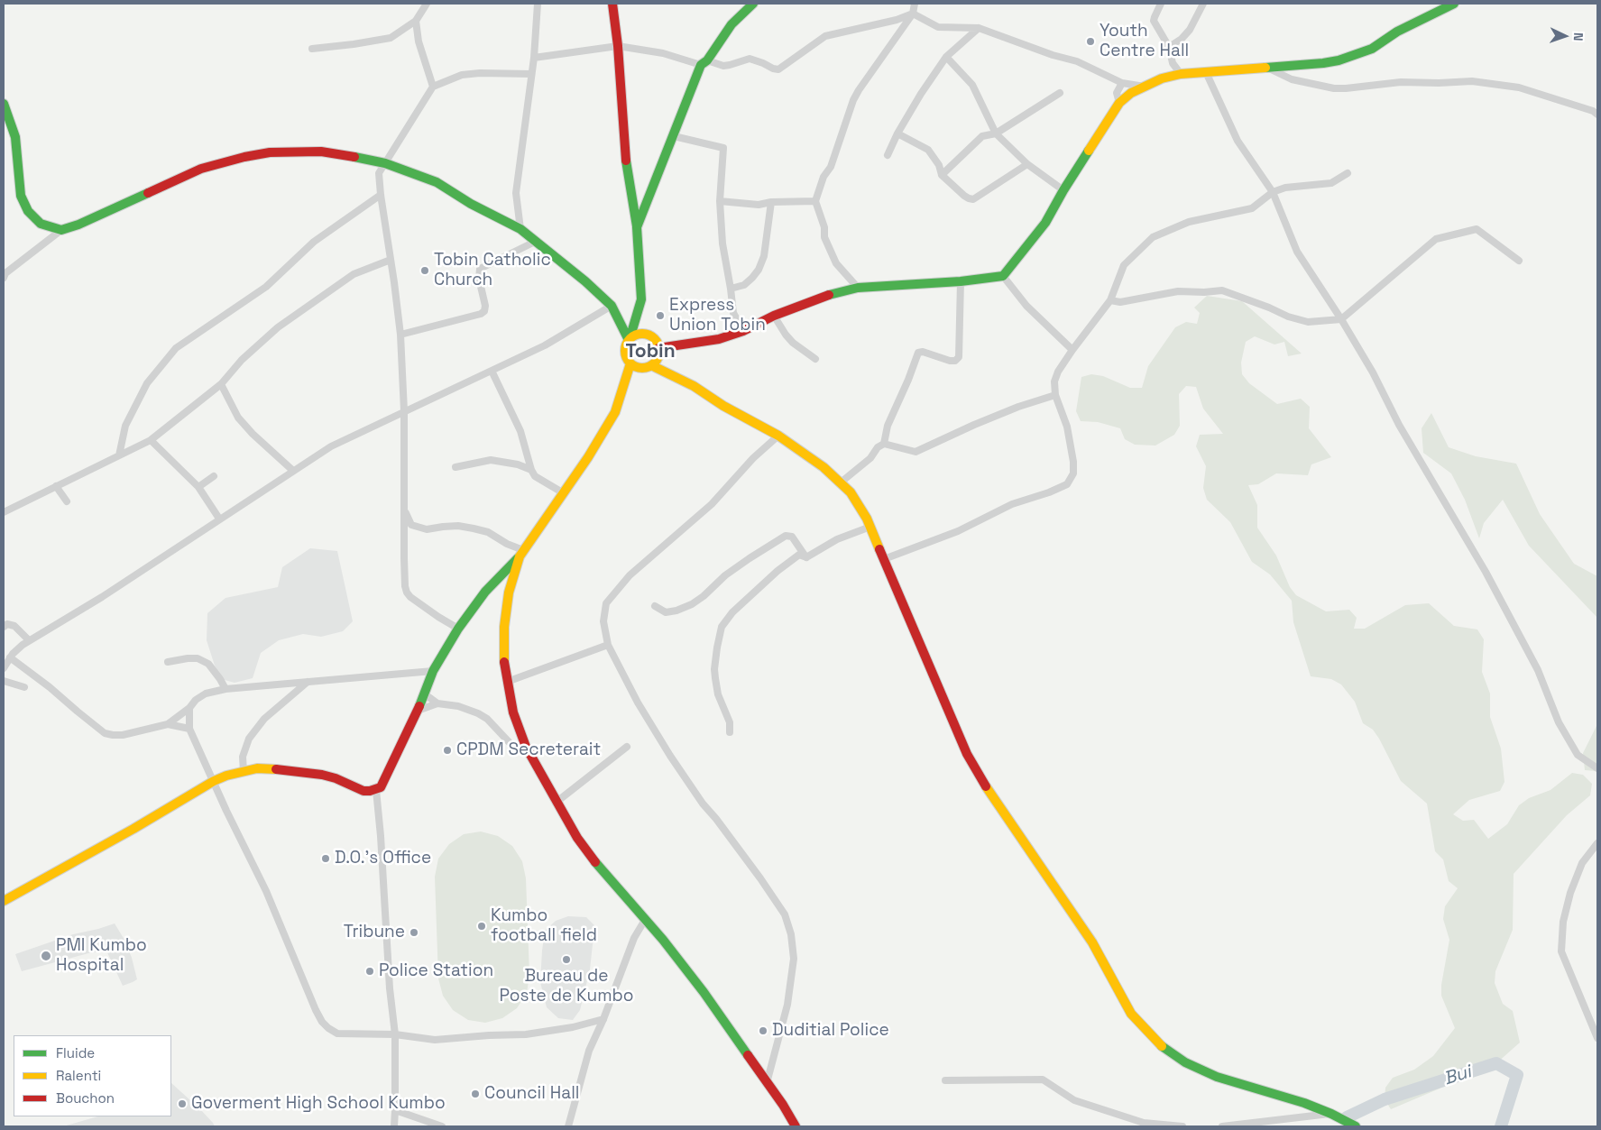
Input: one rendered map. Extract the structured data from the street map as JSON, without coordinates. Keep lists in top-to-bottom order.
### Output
{
  "districts": ["Tobin"],
  "water": ["Bui"],
  "places": [
    "Youth Centre Hall",
    "Tobin Catholic Church",
    "Express Union Tobin",
    "CPDM Secreterait",
    "D.O.'s Office",
    "Kumbo football field",
    "Tribune",
    "PMI Kumbo Hospital",
    "Bureau de Poste de Kumbo",
    "Police Station",
    "Duditial Police",
    "Council Hall",
    "Goverment High School Kumbo"
  ],
  "legend": ["Fluide", "Ralenti", "Bouchon"],
  "north": "right"
}
